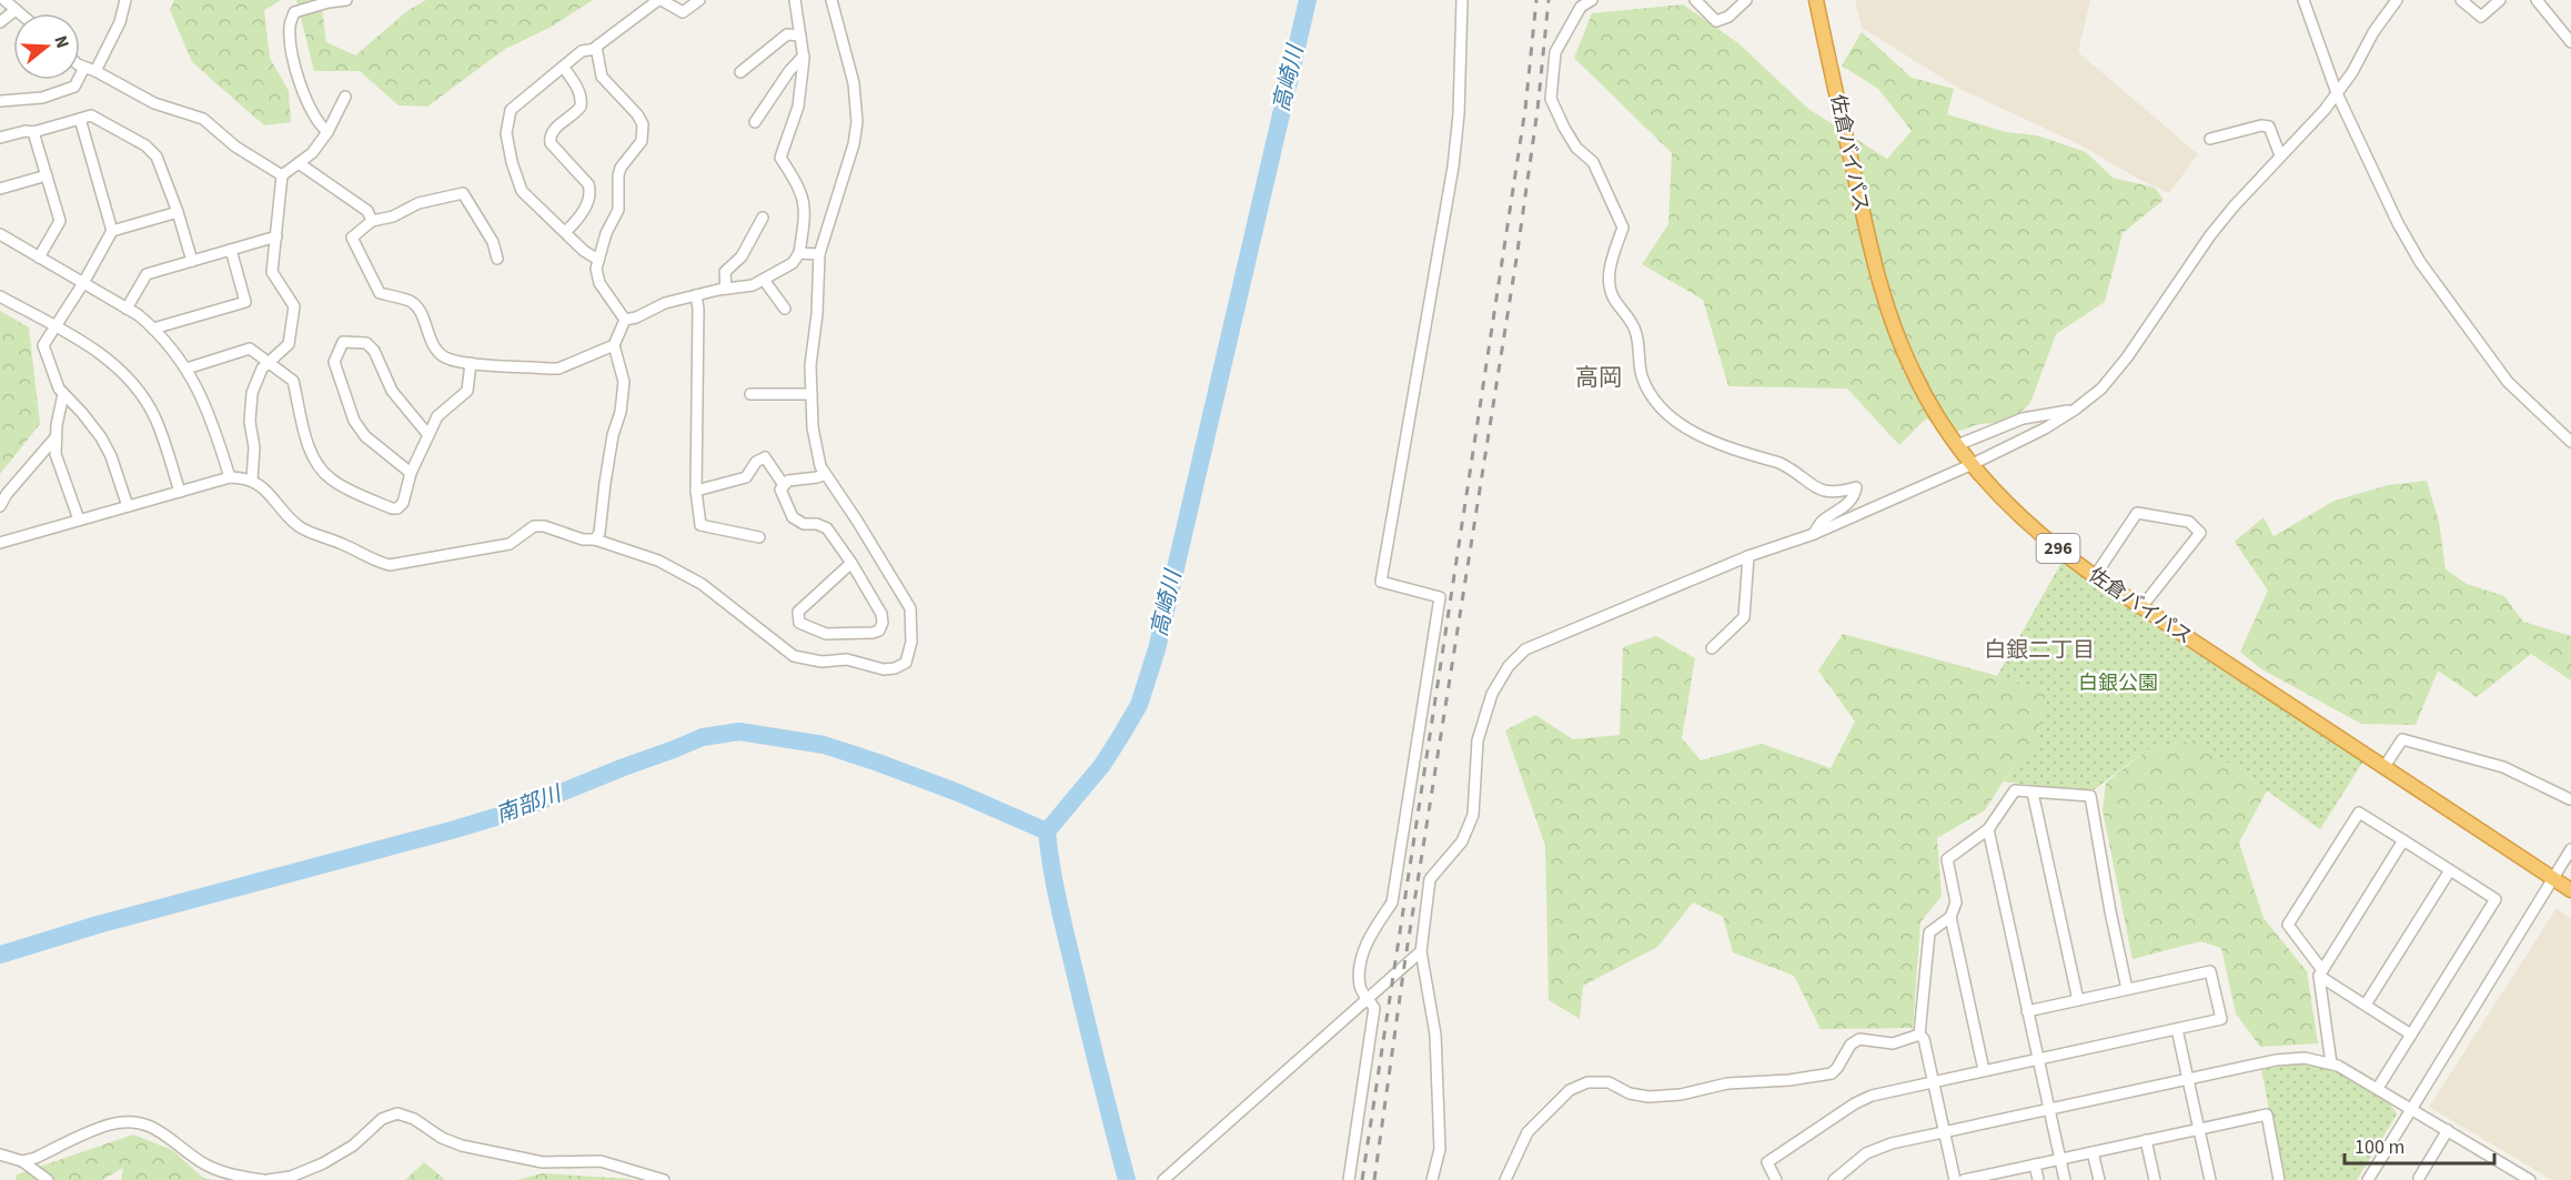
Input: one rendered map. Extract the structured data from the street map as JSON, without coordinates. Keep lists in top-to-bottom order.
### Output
{
  "streets": {
    "highway": ["佐倉バイパス", "296"]
  },
  "districts": ["高岡", "白銀二丁目"],
  "water": ["高崎川", "南部川"],
  "parks": ["白銀公園"],
  "scale_bar": "100 m",
  "north": "right"
}
